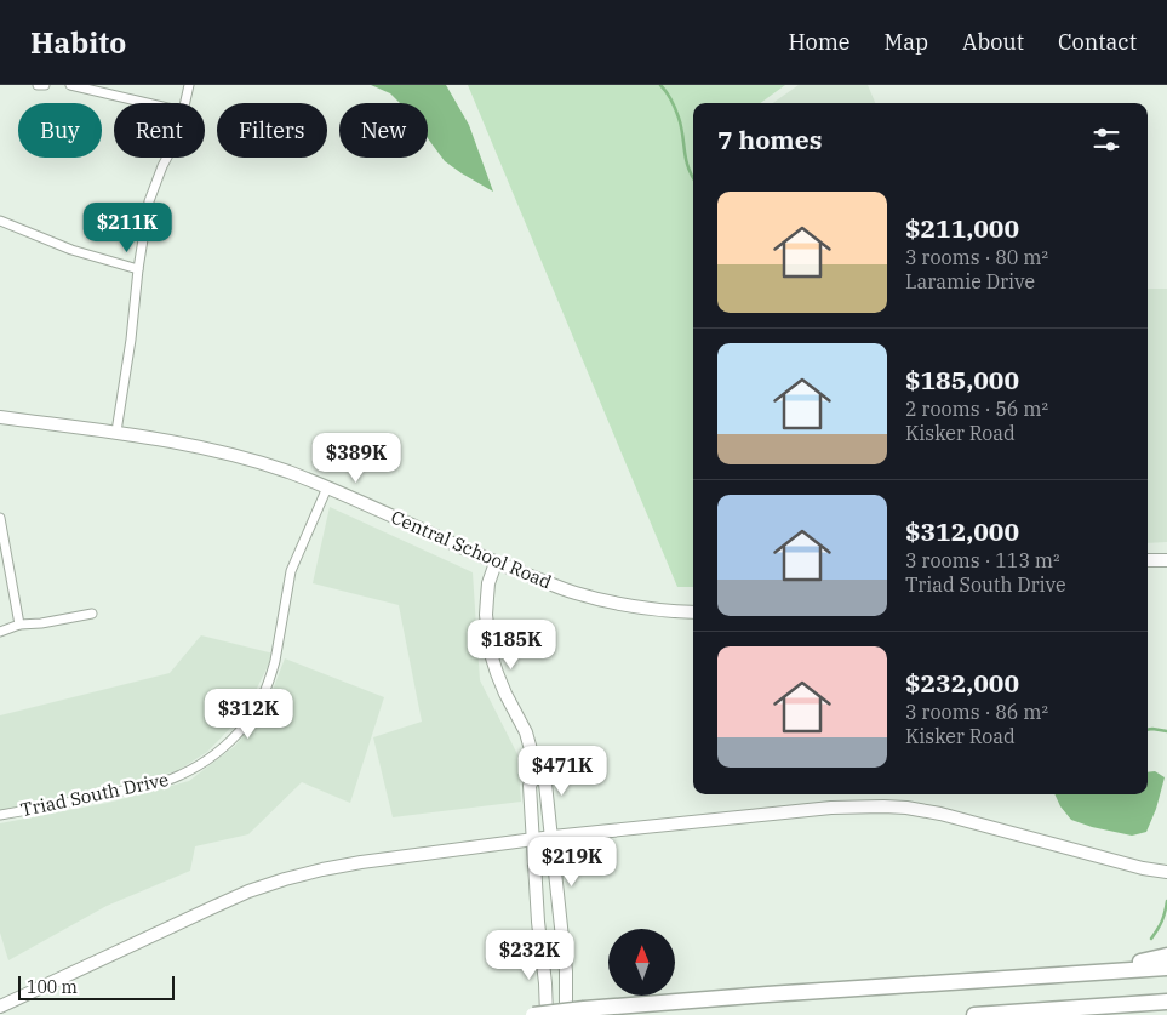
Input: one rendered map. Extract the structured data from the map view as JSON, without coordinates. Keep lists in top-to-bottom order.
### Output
{
  "streets": {
    "main road": ["Central School Road"],
    "street": ["Triad South Drive"]
  },
  "crossings": [
    ["Central School Road", "Triad South Drive"]
  ],
  "scale_bar": "100 m",
  "north": "top",
  "page": {
    "header": "Habito",
    "nav": [
      "Home",
      "Map",
      "About",
      "Contact"
    ],
    "chip": [
      "Buy",
      "Rent",
      "Filters",
      "New"
    ],
    "heading": "7 homes",
    "list": [
      {
        "name": "$211,000",
        "note": "3 rooms · 80 m² · Laramie Drive"
      },
      {
        "name": "$185,000",
        "note": "2 rooms · 56 m² · Kisker Road"
      },
      {
        "name": "$312,000",
        "note": "3 rooms · 113 m² · Triad South Drive"
      },
      {
        "name": "$232,000",
        "note": "3 rooms · 86 m² · Kisker Road"
      }
    ],
    "price": [
      "$211K",
      "$389K",
      "$185K",
      "$312K",
      "$471K",
      "$219K",
      "$232K"
    ],
    "scale": "100 m"
  }
}
